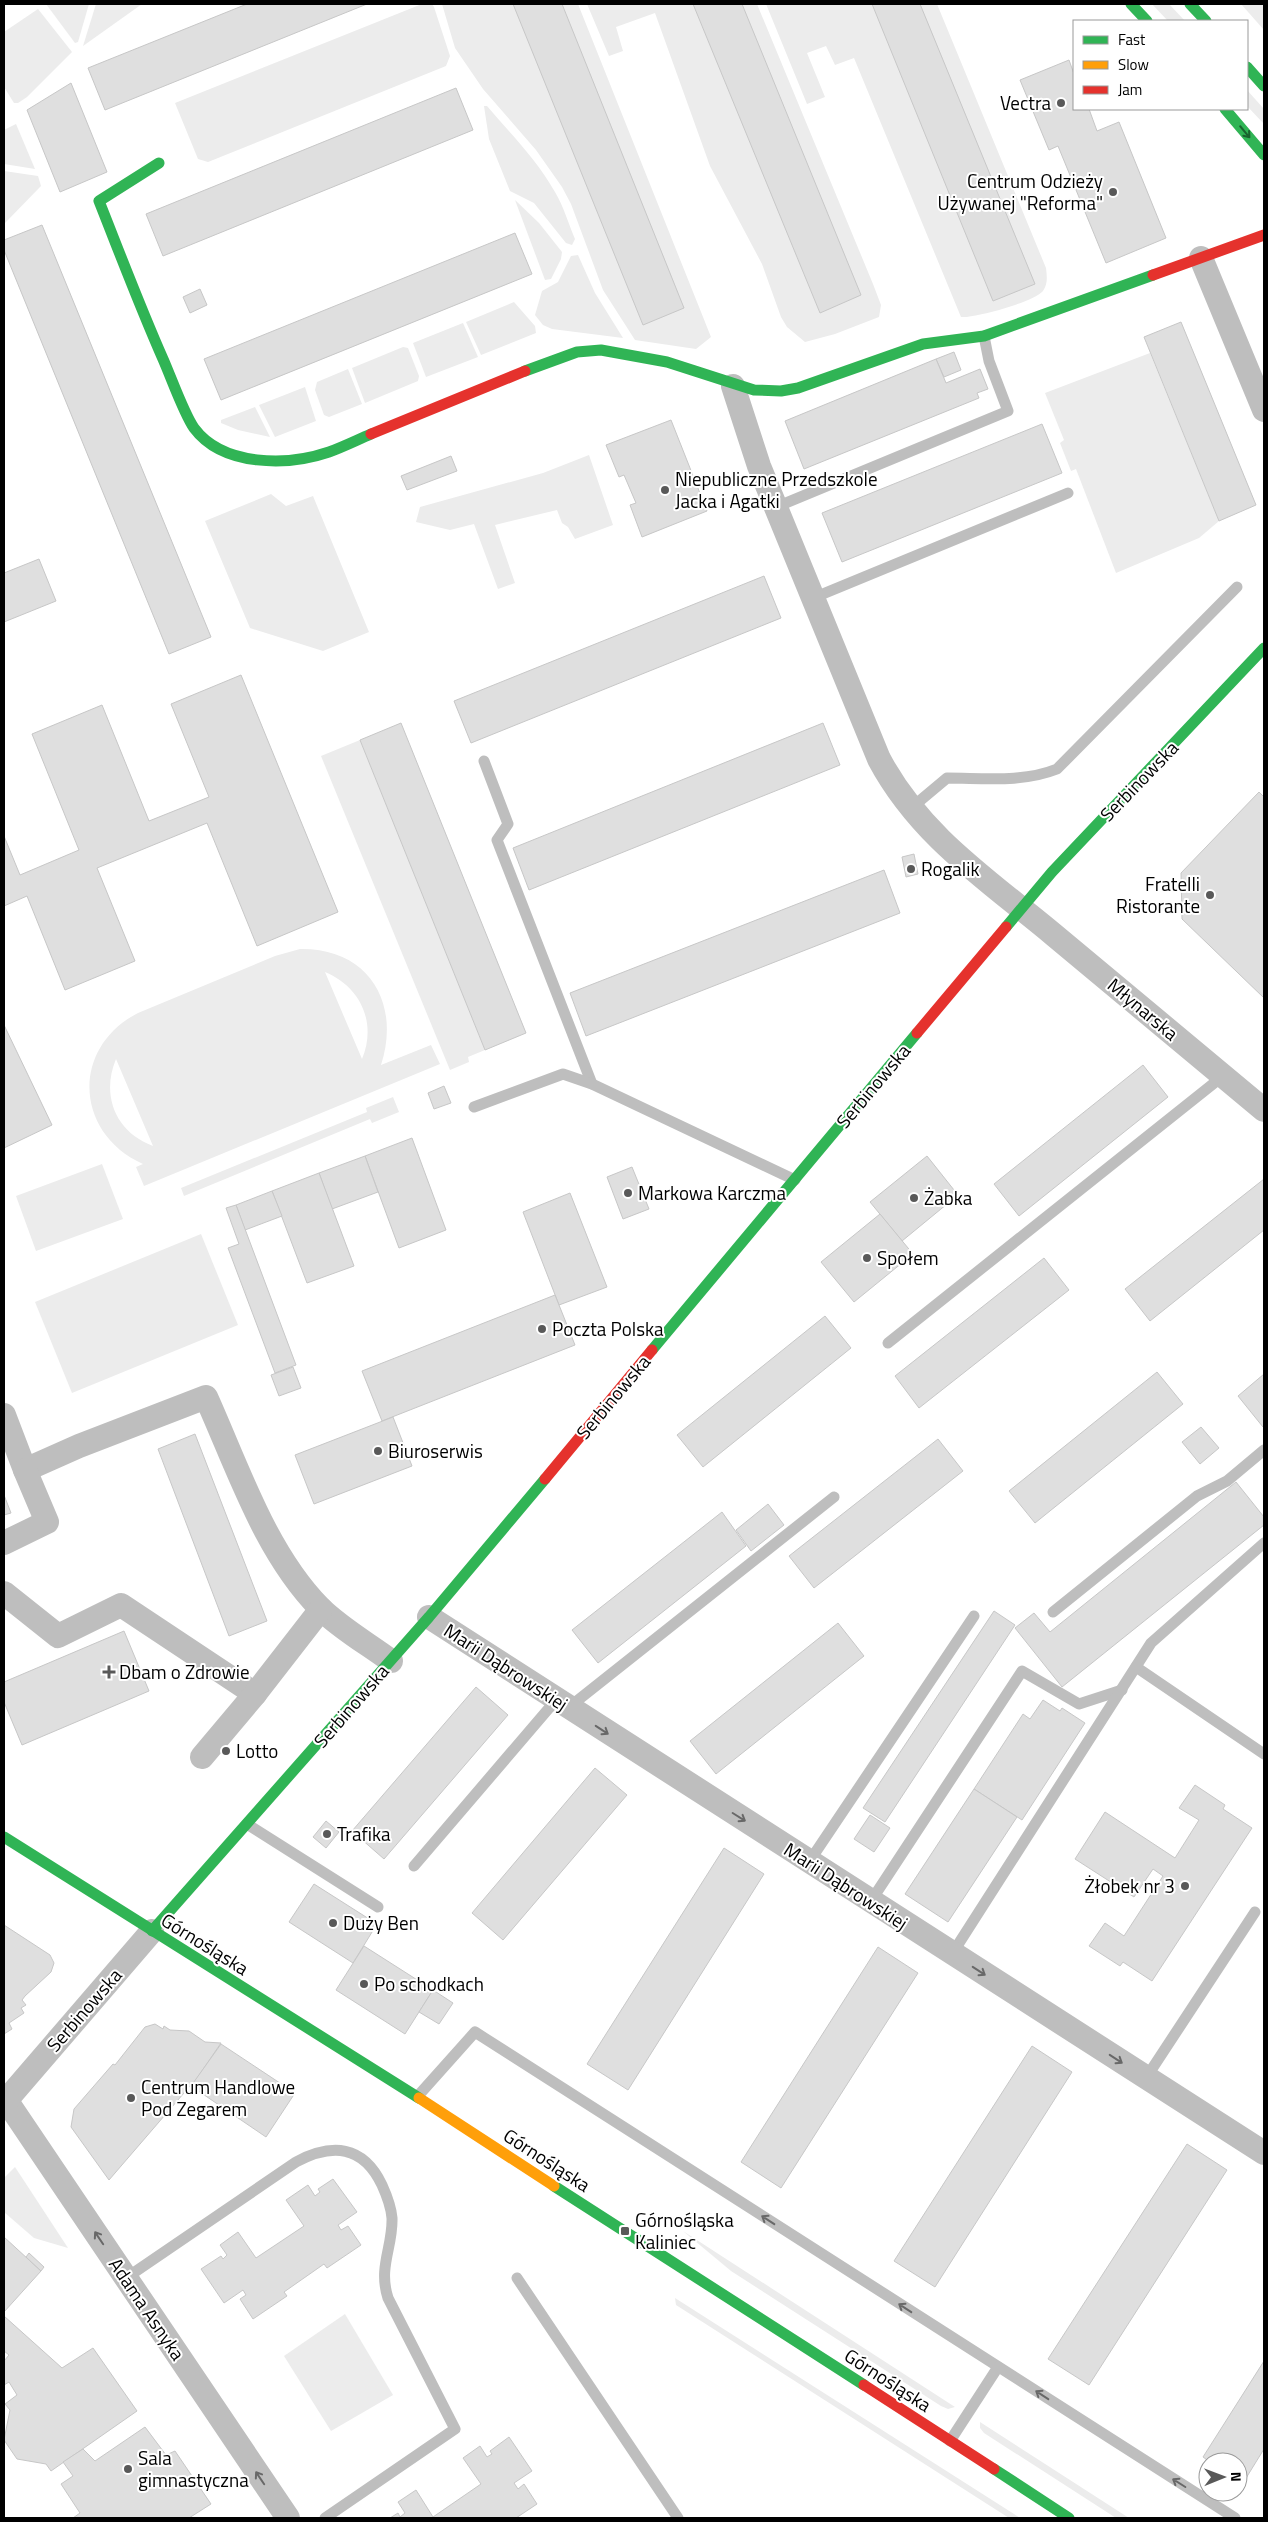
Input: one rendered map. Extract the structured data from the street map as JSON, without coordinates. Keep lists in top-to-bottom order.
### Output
{
  "streets": {
    "street": [
      "Serbinowska",
      "Młynarska",
      "Marii Dąbrowskiej",
      "Górnośląska",
      "Adama Asnyka"
    ]
  },
  "crossings": [
    ["Serbinowska", "Młynarska"],
    ["Serbinowska", "Marii Dąbrowskiej"],
    ["Serbinowska", "Górnośląska"],
    ["Serbinowska", "Adama Asnyka"]
  ],
  "one_way": ["Marii Dąbrowskiej", "Adama Asnyka"],
  "places": {
    "other": [
      "Vectra",
      "Centrum Odzieży Używanej \"Reforma\"",
      "Niepubliczne Przedszkole Jacka i Agatki",
      "Rogalik",
      "Fratelli Ristorante",
      "Markowa Karczma",
      "Żabka",
      "Społem",
      "Poczta Polska",
      "Biuroserwis",
      "Lotto",
      "Trafika",
      "Żłobek nr 3",
      "Duży Ben",
      "Po schodkach",
      "Centrum Handlowe Pod Zegarem",
      "Sala gimnastyczna"
    ],
    "health": ["Dbam o Zdrowie"],
    "transit": ["Górnośląska Kaliniec"]
  },
  "legend": ["Fast", "Slow", "Jam"],
  "north": "right"
}
